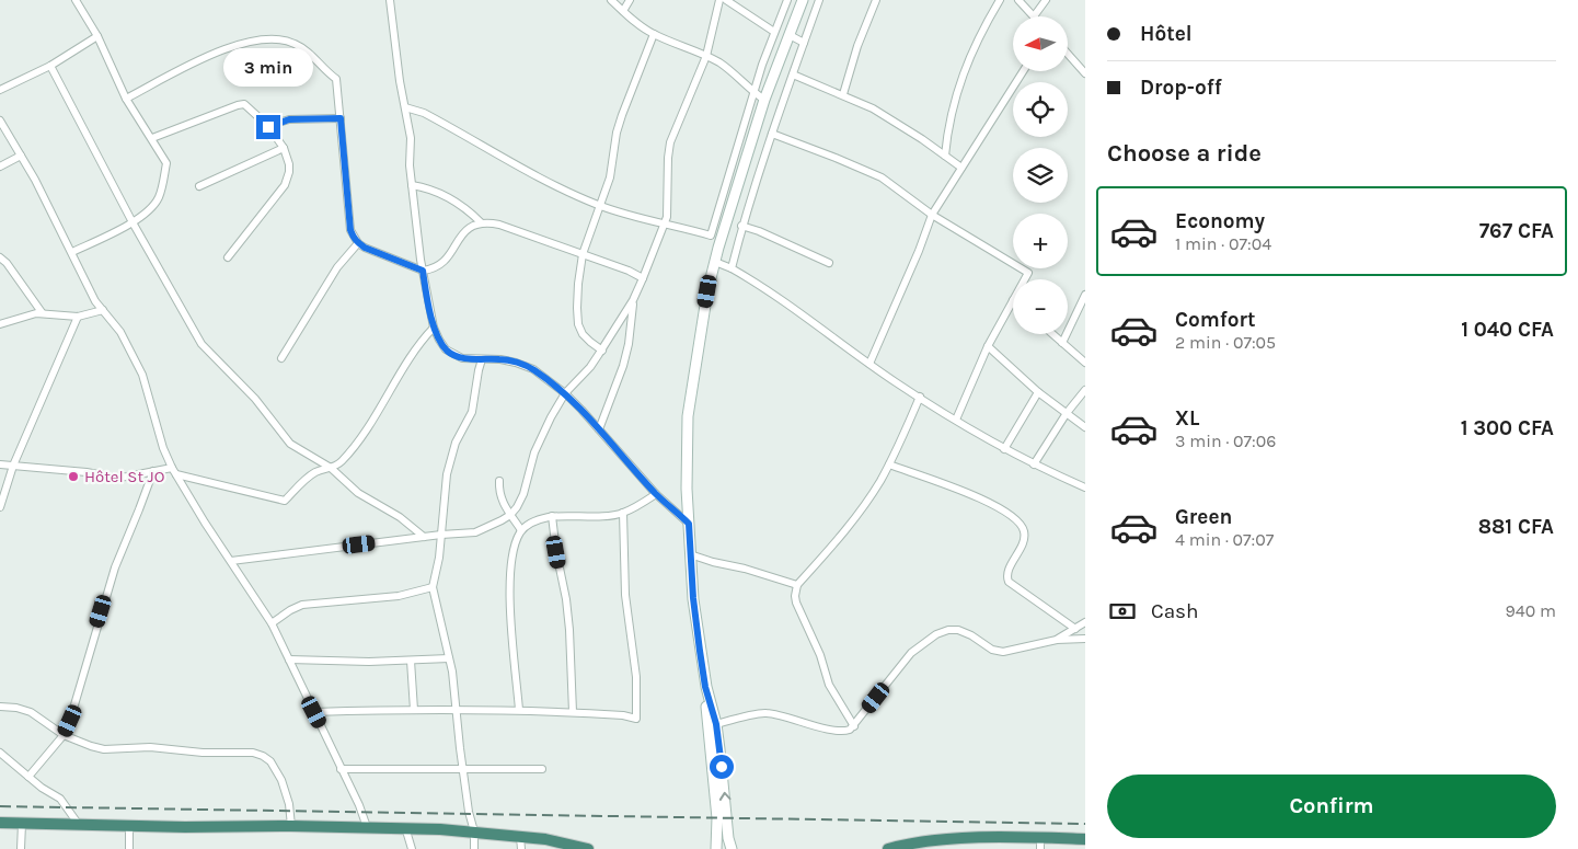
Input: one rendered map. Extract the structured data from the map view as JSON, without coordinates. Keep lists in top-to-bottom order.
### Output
{
  "places": ["Hôtel St JO"],
  "north": "left",
  "page": {
    "banner": ["Hôtel", "Drop-off"],
    "map_buttons": ["+", "−"],
    "bubble": "3 min",
    "heading": "Choose a ride",
    "list": [
      {
        "name": "Economy",
        "note": "1 min · 07:04",
        "value": "767 CFA"
      },
      {
        "name": "Comfort",
        "note": "2 min · 07:05",
        "value": "1 040 CFA"
      },
      {
        "name": "XL",
        "note": "3 min · 07:06",
        "value": "1 300 CFA"
      },
      {
        "name": "Green",
        "note": "4 min · 07:07",
        "value": "881 CFA"
      }
    ],
    "pay": ["Cash", "940 m"],
    "buttons": "Confirm"
  }
}
